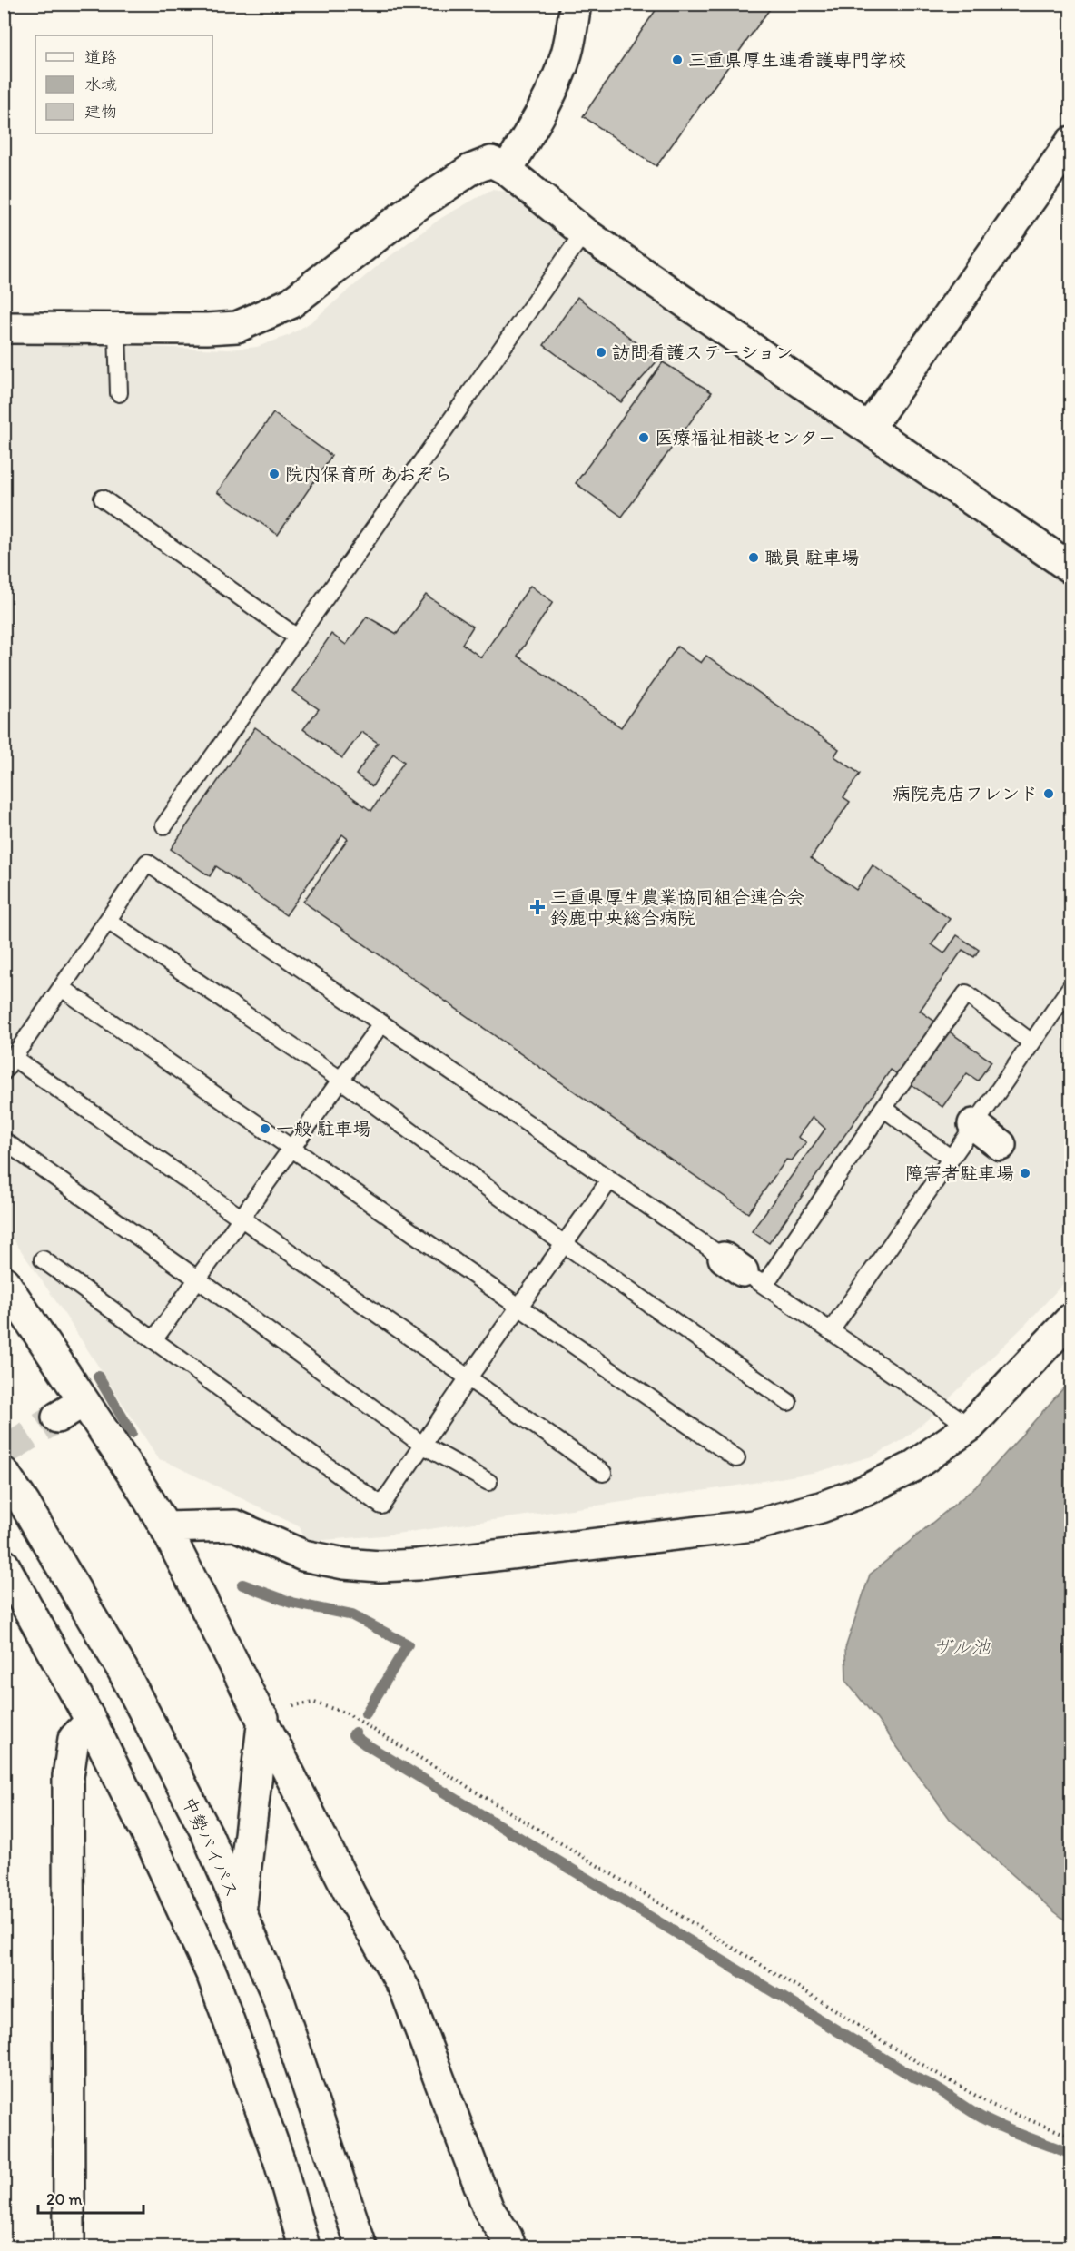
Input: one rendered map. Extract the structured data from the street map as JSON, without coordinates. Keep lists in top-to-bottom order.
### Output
{
  "streets": {
    "main road": ["中勢バイパス"]
  },
  "water": ["ザル池"],
  "places": {
    "other": [
      "三重県厚生連看護専門学校",
      "訪問看護ステーション",
      "医療福祉相談センター",
      "院内保育所 あおぞら",
      "職員 駐車場",
      "病院売店フレンド",
      "一般 駐車場",
      "障害者駐車場"
    ],
    "health": ["三重県厚生農業協同組合連合会 鈴鹿中央総合病院"]
  },
  "legend": ["道路", "水域", "建物"],
  "scale_bar": "20 m"
}
